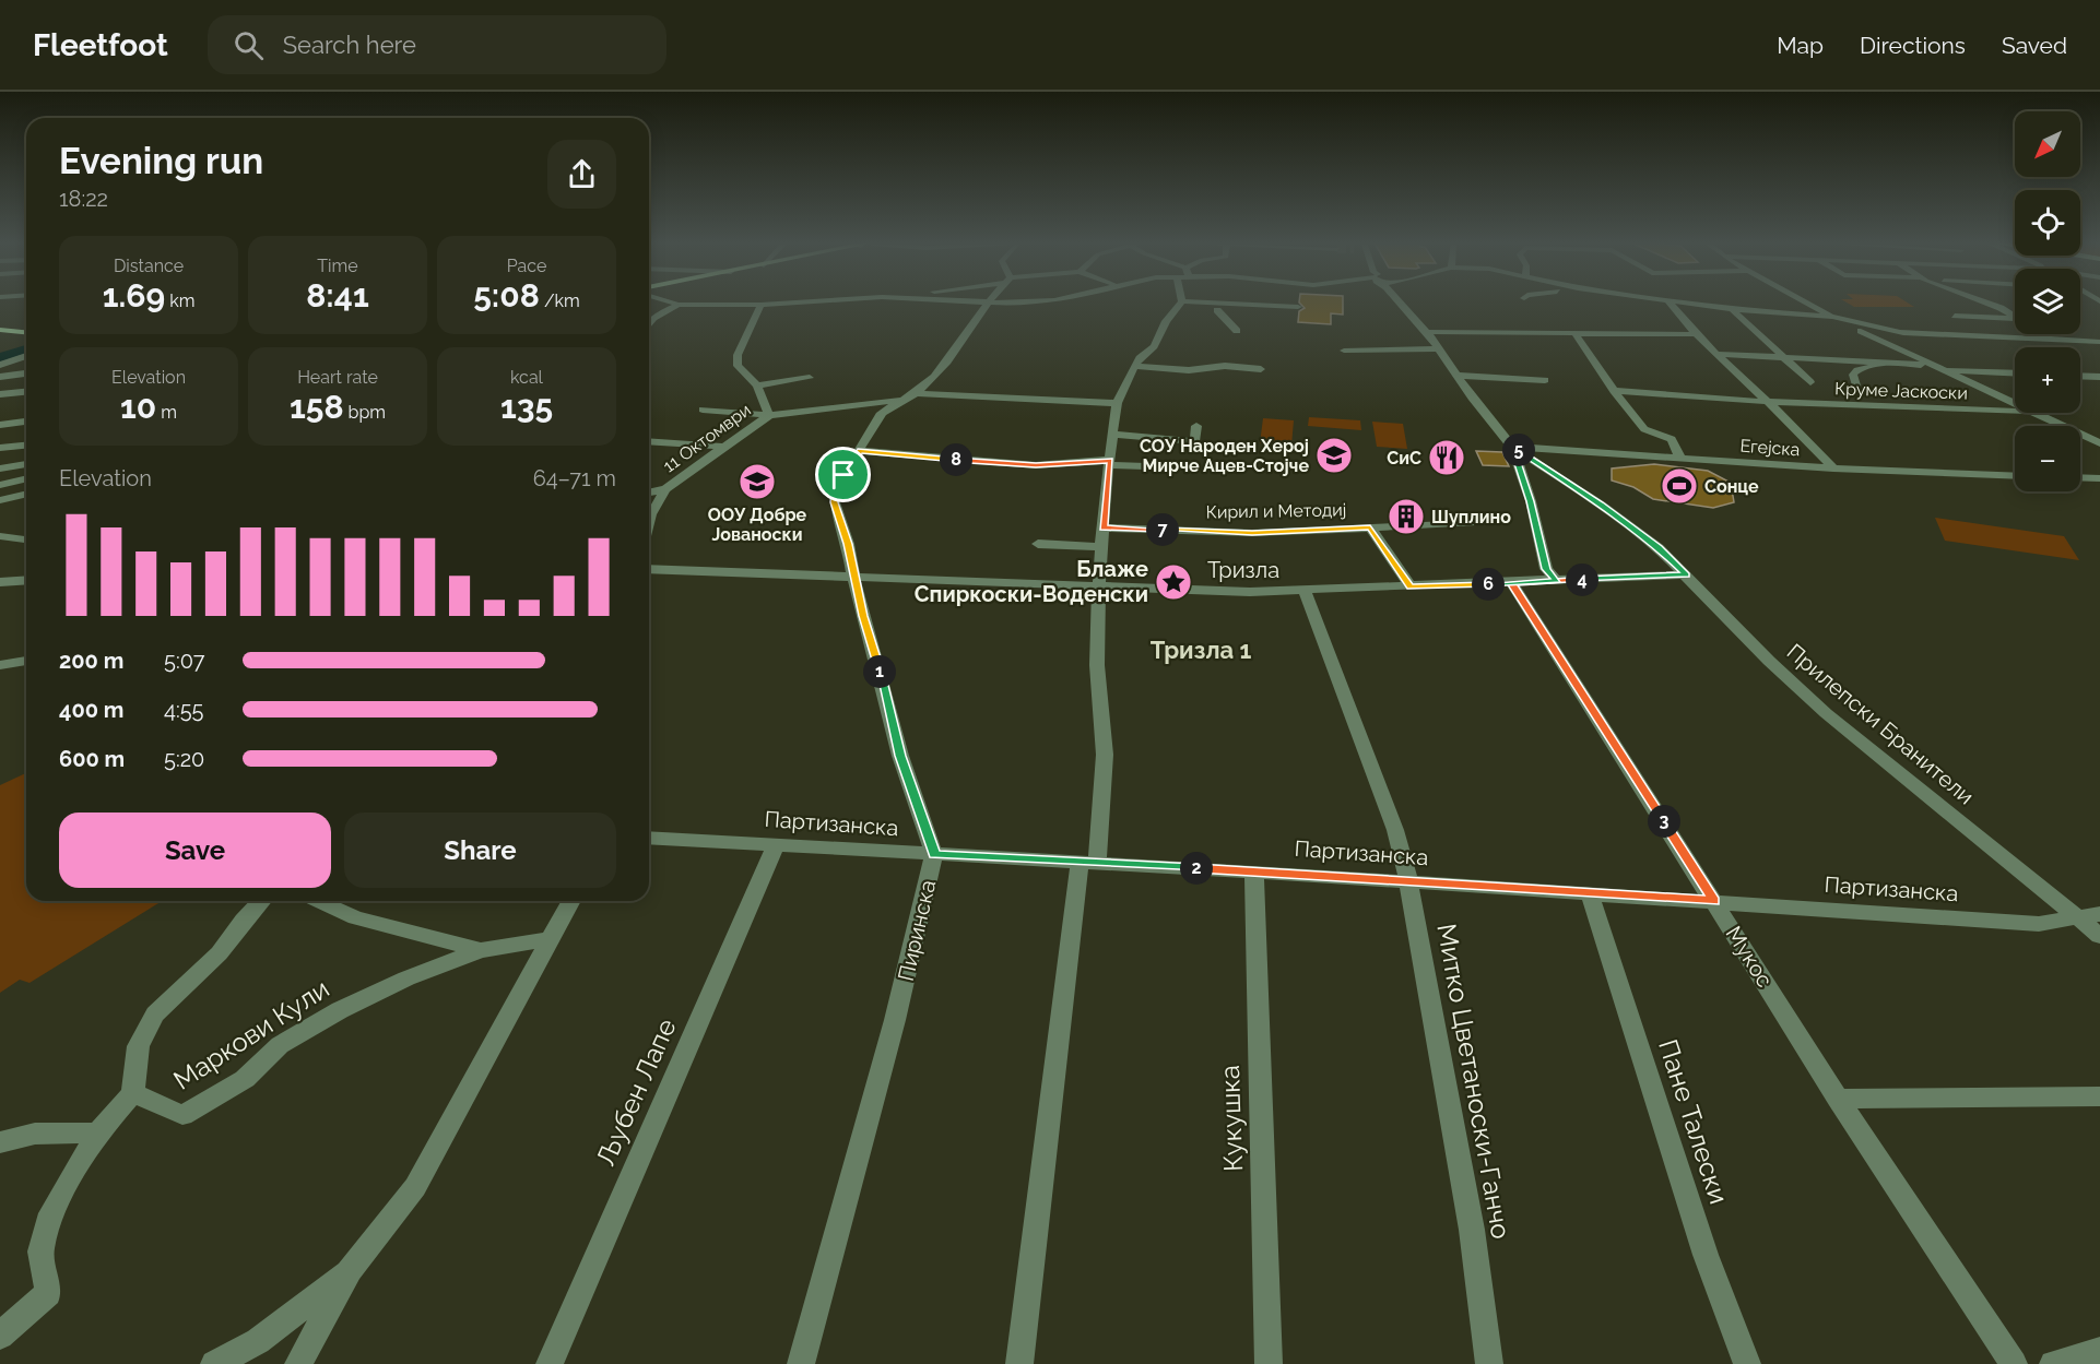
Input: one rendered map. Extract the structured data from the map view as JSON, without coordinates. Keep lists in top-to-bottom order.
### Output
{
  "streets": {
    "street": [
      "Круме Јаскоски",
      "11 Октомври",
      "Егејска",
      "Кирил и Методиј",
      "Тризла",
      "Прилепски Бранители",
      "Партизанска",
      "Пиринска",
      "Мукос",
      "Маркови Кули",
      "Митко Цветаноски-Ганчо",
      "Љубен Лапе",
      "Кукушка",
      "Пане Талески"
    ]
  },
  "crossings": [
    ["Егејска", "Прилепски Бранители"],
    ["Кирил и Методиј", "Тризла"],
    ["Тризла", "Прилепски Бранители"],
    ["Тризла", "Пиринска"],
    ["Тризла", "Мукос"],
    ["Тризла", "Митко Цветаноски-Ганчо"],
    ["Прилепски Бранители", "Партизанска"],
    ["Партизанска", "Пиринска"],
    ["Партизанска", "Мукос"],
    ["Партизанска", "Митко Цветаноски-Ганчо"],
    ["Партизанска", "Љубен Лапе"],
    ["Партизанска", "Кукушка"],
    ["Партизанска", "Пане Талески"]
  ],
  "districts": ["Тризла 1"],
  "places": {
    "school or university": ["СОУ Народен Херој Мирче Ацев-Стојче", "ООУ Добре Јованоски"],
    "restaurant": ["СиС"],
    "sports": ["Сонце"],
    "building": ["Шуплино"],
    "place": ["Блаже Спиркоски-Воденски"]
  },
  "north": "bottom left",
  "page": {
    "header": "Fleetfoot",
    "search": "Search here",
    "nav": ["Map", "Directions", "Saved"],
    "map_buttons": ["+", "−"],
    "heading": ["Evening run", "18:22"],
    "stats": [
      ["Distance", "1.69 km"],
      ["Time", "8:41"],
      ["Pace", "5:08 /km"],
      ["Elevation", "10 m"],
      ["Heart rate", "158 bpm"],
      ["kcal", "135"]
    ],
    "pins": [
      "5",
      "8",
      "7",
      "4",
      "6",
      "1",
      "3",
      "2"
    ],
    "chart": ["Elevation", "64–71 m"],
    "list": [
      {
        "name": "200 m",
        "note": "5:07"
      },
      {
        "name": "400 m",
        "note": "4:55"
      },
      {
        "name": "600 m",
        "note": "5:20"
      }
    ],
    "buttons": ["Save", "Share"]
  }
}
